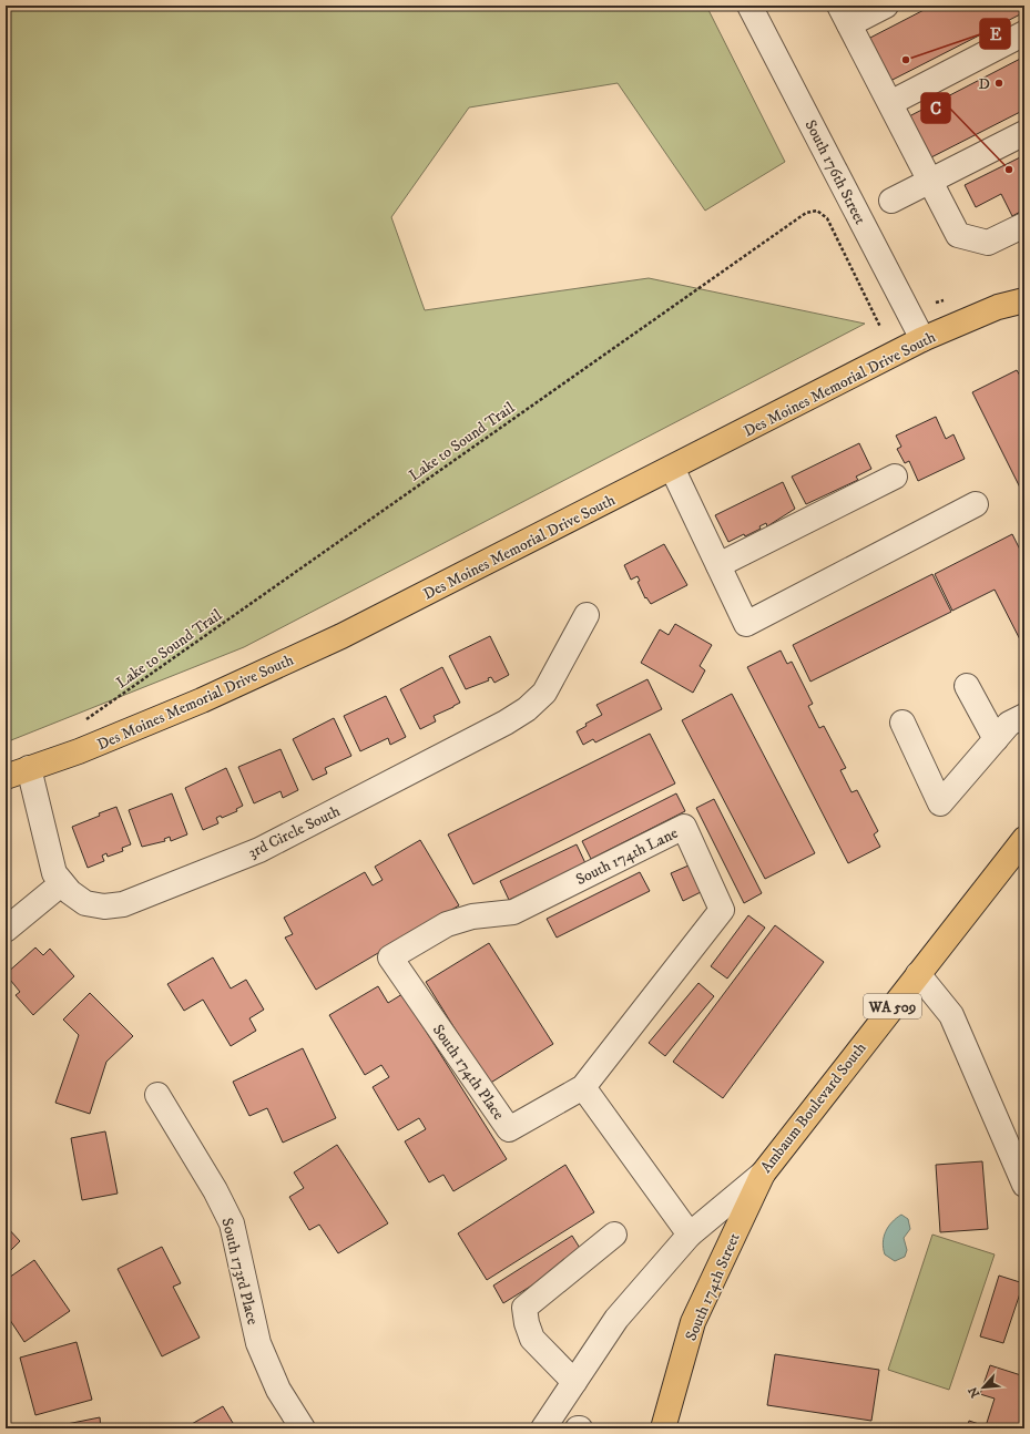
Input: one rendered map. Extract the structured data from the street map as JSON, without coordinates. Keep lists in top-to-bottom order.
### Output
{
  "streets": {
    "main road": [
      "Des Moines Memorial Drive South",
      "WA 509",
      "Ambaum Boulevard South",
      "South 174th Street"
    ],
    "street": [
      "South 176th Street",
      "3rd Circle South",
      "South 174th Lane",
      "South 174th Place",
      "South 173rd Place"
    ],
    "path": ["Lake to Sound Trail"]
  },
  "crossings": [
    ["South 176th Street", "Des Moines Memorial Drive South"],
    ["Des Moines Memorial Drive South", "3rd Circle South"],
    ["South 174th Lane", "South 174th Place"],
    ["Ambaum Boulevard South", "South 174th Street"]
  ],
  "places": ["E", "D", "C"],
  "north": "bottom left"
}
